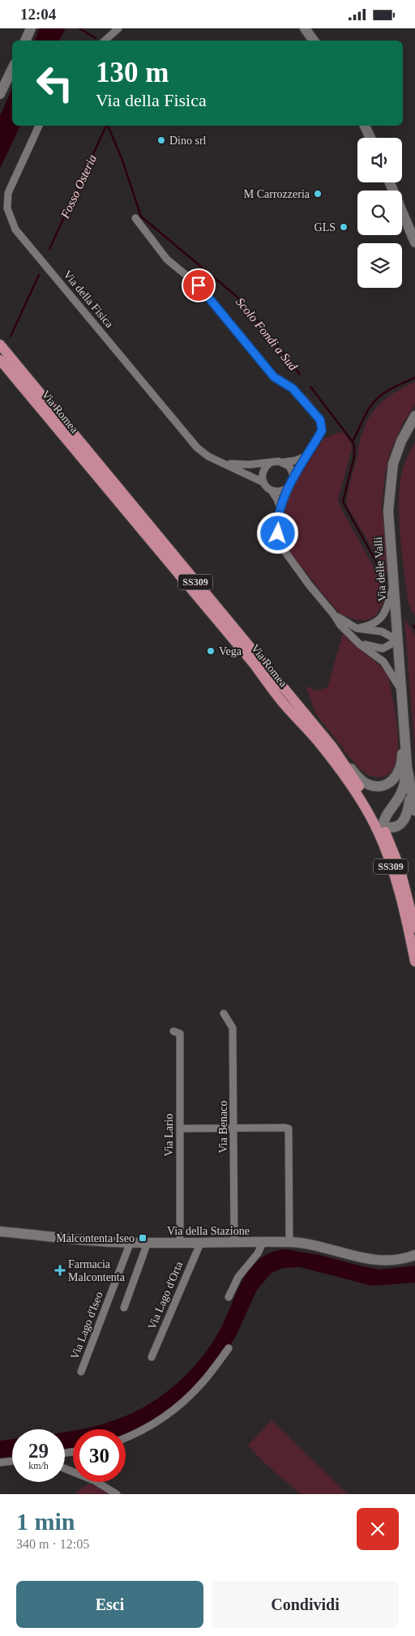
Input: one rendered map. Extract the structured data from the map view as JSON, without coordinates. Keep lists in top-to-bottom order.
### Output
{
  "streets": {
    "main road": ["Via Romea", "SS309"],
    "street": [
      "Via della Fisica",
      "Via delle Valli",
      "Via Benaco",
      "Via Lario",
      "Via della Stazione",
      "Via Lago d'Orta",
      "Via Lago d'Iseo"
    ]
  },
  "crossings": [
    ["Via Romea", "Via delle Valli"],
    ["Via Benaco", "Via della Stazione"],
    ["Via Lario", "Via della Stazione"],
    ["Via della Stazione", "Via Lago d'Orta"],
    ["Via della Stazione", "Via Lago d'Iseo"]
  ],
  "water": ["Fosso Osteria", "Scolo Fondi a Sud"],
  "places": {
    "other": [
      "Dino srl",
      "M Carrozzeria",
      "GLS",
      "Vega"
    ],
    "transit": ["Malcontenta Iseo"],
    "health": ["Farmacia Malcontenta"]
  },
  "page": {
    "status": "12:04",
    "turn": ["130 m", "Via della Fisica"],
    "speed": "29 km/h",
    "limit": "30",
    "heading": ["1 min", "340 m · 12:05"],
    "buttons": ["Esci", "Condividi"]
  }
}
